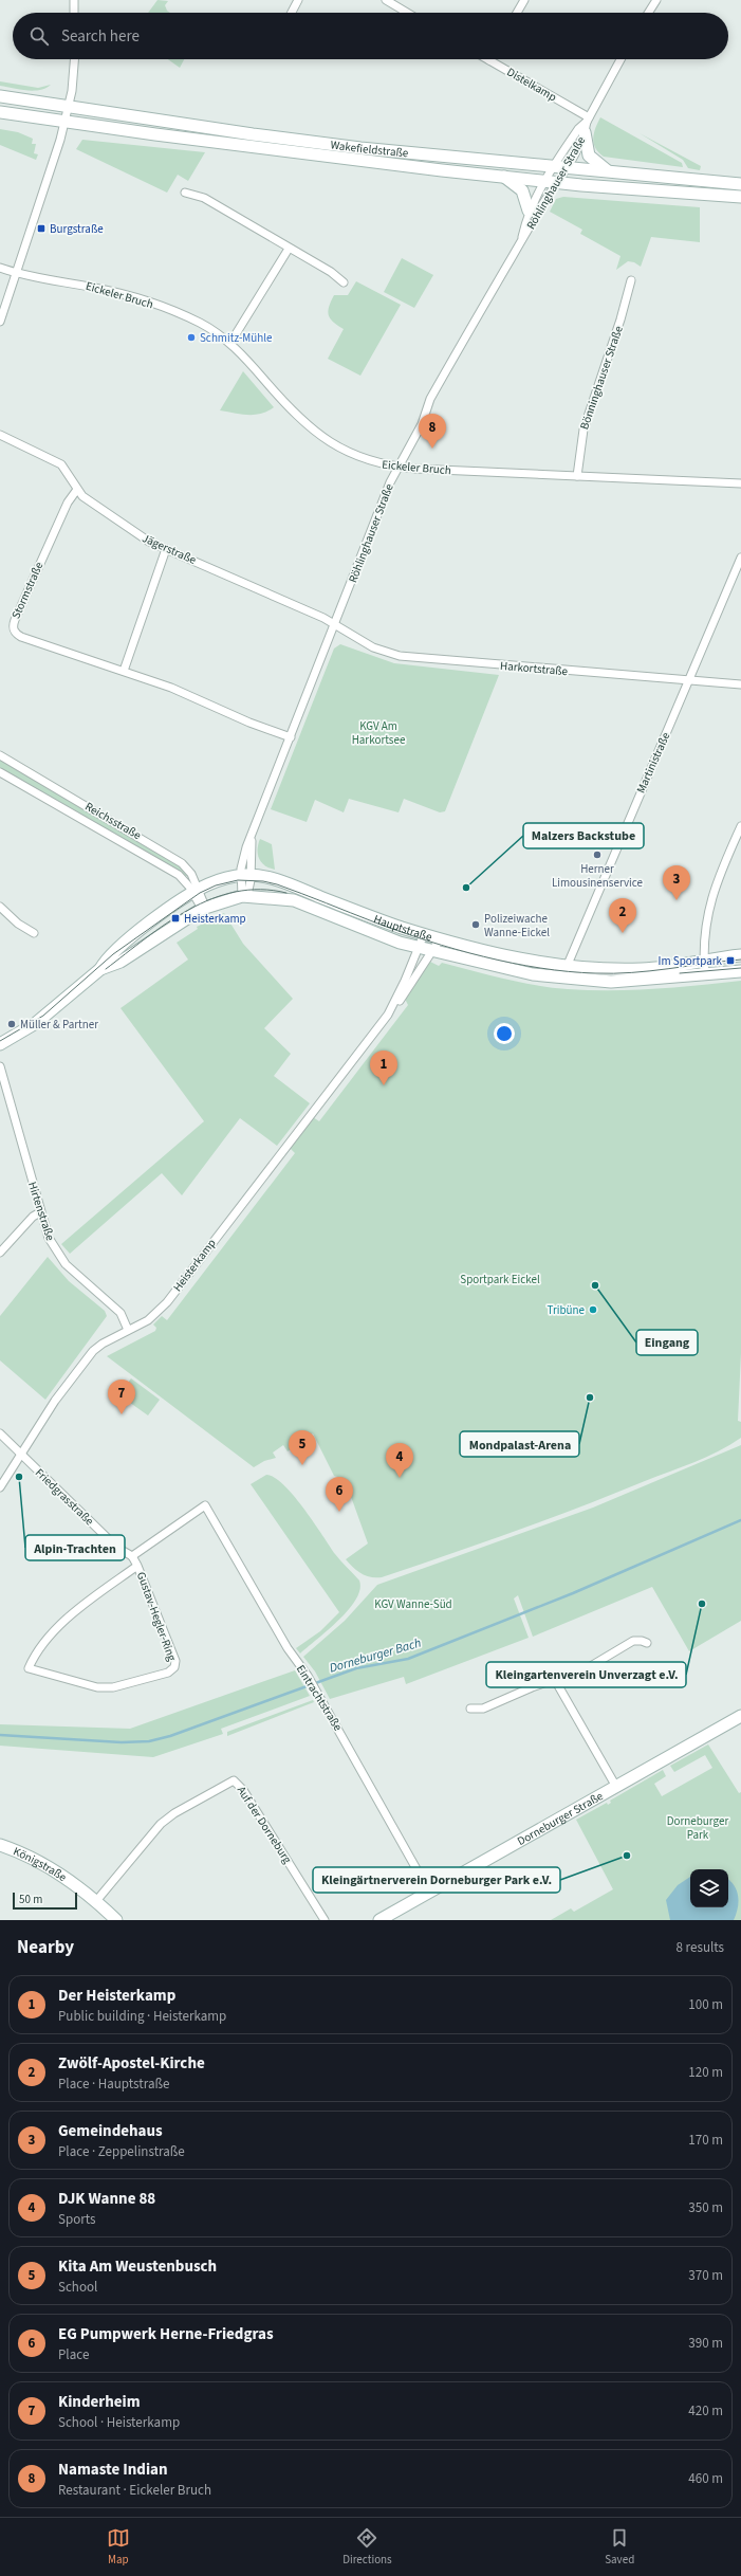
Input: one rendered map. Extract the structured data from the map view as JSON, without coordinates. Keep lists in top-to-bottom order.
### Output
{
  "streets": {
    "street": [
      "Distelkamp",
      "Wakefieldstraße",
      "Röhlinghauser Straße",
      "Eickeler Bruch",
      "Bönninghauser Straße",
      "Jägerstraße",
      "Stormstraße",
      "Harkortstraße",
      "Martinistraße",
      "Reichsstraße",
      "Hauptstraße",
      "Hirtenstraße",
      "Heisterkamp",
      "Friedgrasstraße",
      "Gustav-Hegler-Ring",
      "Eintrachtstraße",
      "Dorneburger Straße",
      "Auf der Dorneburg",
      "Königstraße"
    ]
  },
  "crossings": [
    ["Distelkamp", "Röhlinghauser Straße"],
    ["Wakefieldstraße", "Röhlinghauser Straße"],
    ["Röhlinghauser Straße", "Eickeler Bruch"],
    ["Röhlinghauser Straße", "Jägerstraße"],
    ["Röhlinghauser Straße", "Stormstraße"],
    ["Röhlinghauser Straße", "Harkortstraße"],
    ["Röhlinghauser Straße", "Hauptstraße"],
    ["Eickeler Bruch", "Bönninghauser Straße"],
    ["Jägerstraße", "Stormstraße"],
    ["Jägerstraße", "Harkortstraße"],
    ["Harkortstraße", "Martinistraße"],
    ["Martinistraße", "Hauptstraße"],
    ["Reichsstraße", "Hauptstraße"],
    ["Hauptstraße", "Heisterkamp"],
    ["Hirtenstraße", "Heisterkamp"],
    ["Heisterkamp", "Friedgrasstraße"],
    ["Friedgrasstraße", "Eintrachtstraße"],
    ["Eintrachtstraße", "Dorneburger Straße"],
    ["Auf der Dorneburg", "Königstraße"]
  ],
  "water": ["Dorneburger Bach"],
  "parks": [
    "KGV Am Harkortsee",
    "Sportpark Eickel",
    "KGV Wanne-Süd",
    "Dorneburger Park"
  ],
  "places": {
    "transit": ["Burgstraße", "Heisterkamp", "Im Sportpark"],
    "other": [
      "Schmitz-Mühle",
      "Herner Limousinenservice",
      "Malzers Backstube",
      "Polizeiwache Wanne-Eickel",
      "Müller & Partner",
      "Eingang",
      "Tribüne",
      "Mondpalast-Arena",
      "Alpin-Trachten",
      "Kleingartenverein Unverzagt e.V.",
      "Kleingärtnerverein Dorneburger Park e.V."
    ]
  },
  "scale_bar": "50 m",
  "page": {
    "search": "Search here",
    "pins": [
      "8",
      "3",
      "2",
      "1",
      "7",
      "5",
      "4",
      "6"
    ],
    "scale": "50 m",
    "heading": ["Nearby", "8 results"],
    "list": [
      {
        "mark": "1",
        "name": "Der Heisterkamp",
        "note": "Public building · Heisterkamp",
        "value": "100 m"
      },
      {
        "mark": "2",
        "name": "Zwölf-Apostel-Kirche",
        "note": "Place · Hauptstraße",
        "value": "120 m"
      },
      {
        "mark": "3",
        "name": "Gemeindehaus",
        "note": "Place · Zeppelinstraße",
        "value": "170 m"
      },
      {
        "mark": "4",
        "name": "DJK Wanne 88",
        "note": "Sports",
        "value": "350 m"
      },
      {
        "mark": "5",
        "name": "Kita Am Weustenbusch",
        "note": "School",
        "value": "370 m"
      },
      {
        "mark": "6",
        "name": "EG Pumpwerk Herne-Friedgras",
        "note": "Place",
        "value": "390 m"
      },
      {
        "mark": "7",
        "name": "Kinderheim",
        "note": "School · Heisterkamp",
        "value": "420 m"
      },
      {
        "mark": "8",
        "name": "Namaste Indian",
        "note": "Restaurant · Eickeler Bruch",
        "value": "460 m"
      }
    ],
    "nav": ["Map", "Directions", "Saved"]
  }
}
